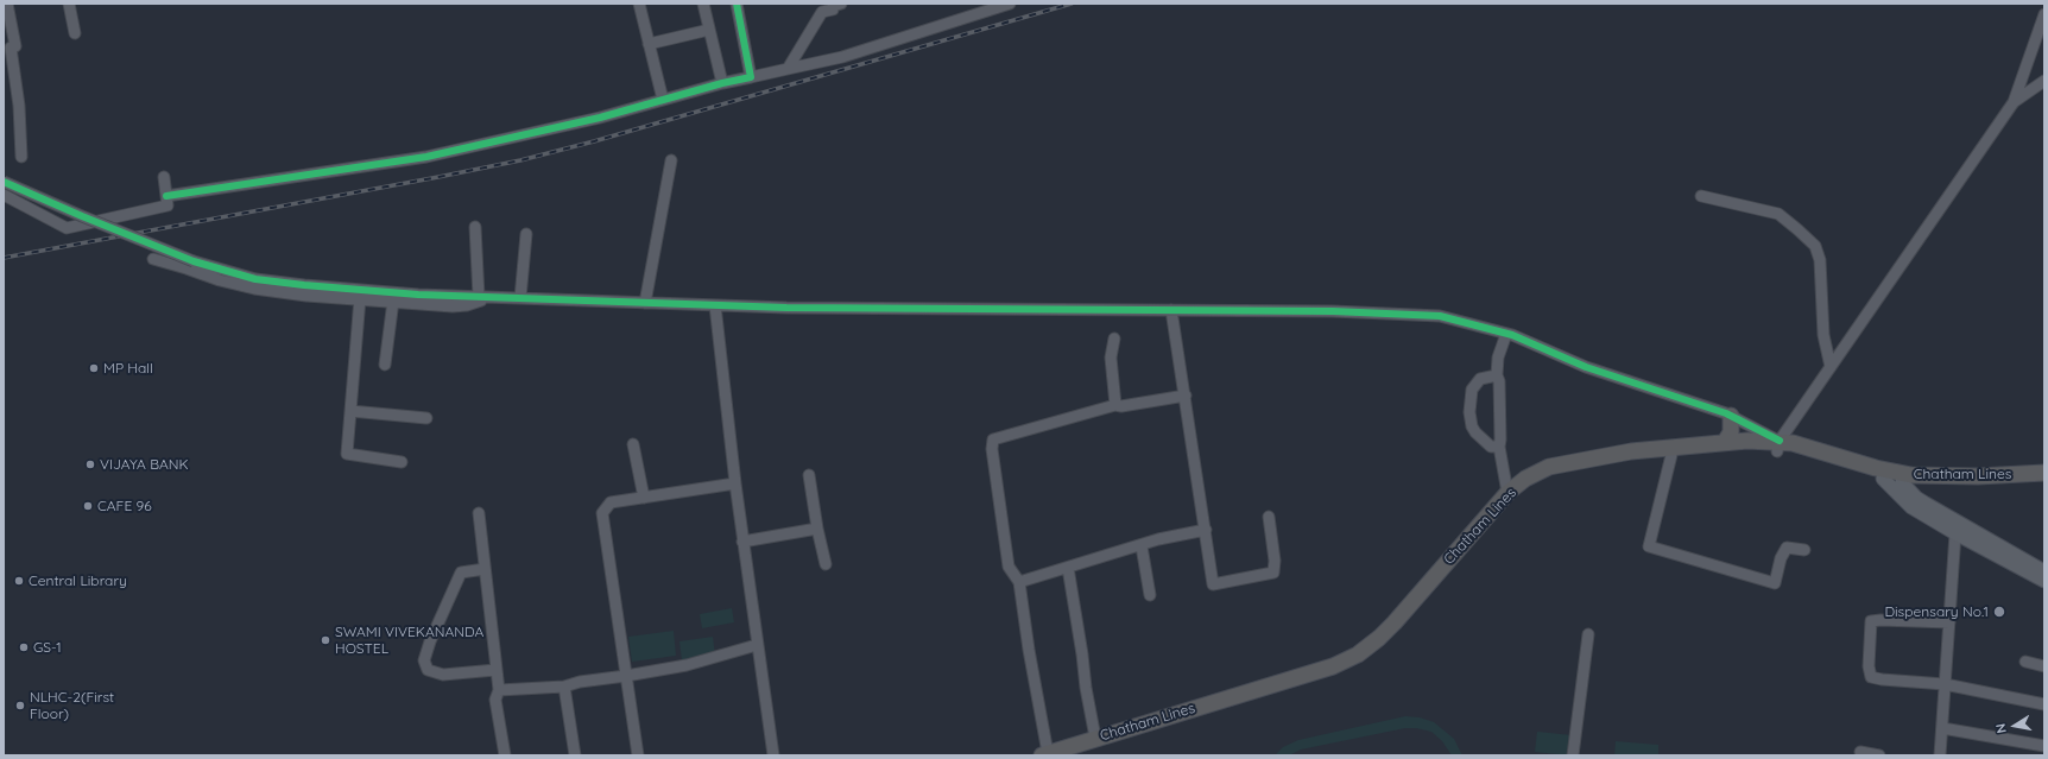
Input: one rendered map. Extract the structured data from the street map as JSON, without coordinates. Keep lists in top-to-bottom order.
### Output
{
  "streets": {
    "highway": ["Chatham Lines"]
  },
  "places": [
    "MP Hall",
    "VIJAYA BANK",
    "CAFE 96",
    "Central Library",
    "Dispensary No.1",
    "SWAMI VIVEKANANDA HOSTEL",
    "GS-1",
    "NLHC-2(First Floor)"
  ],
  "north": "left"
}
